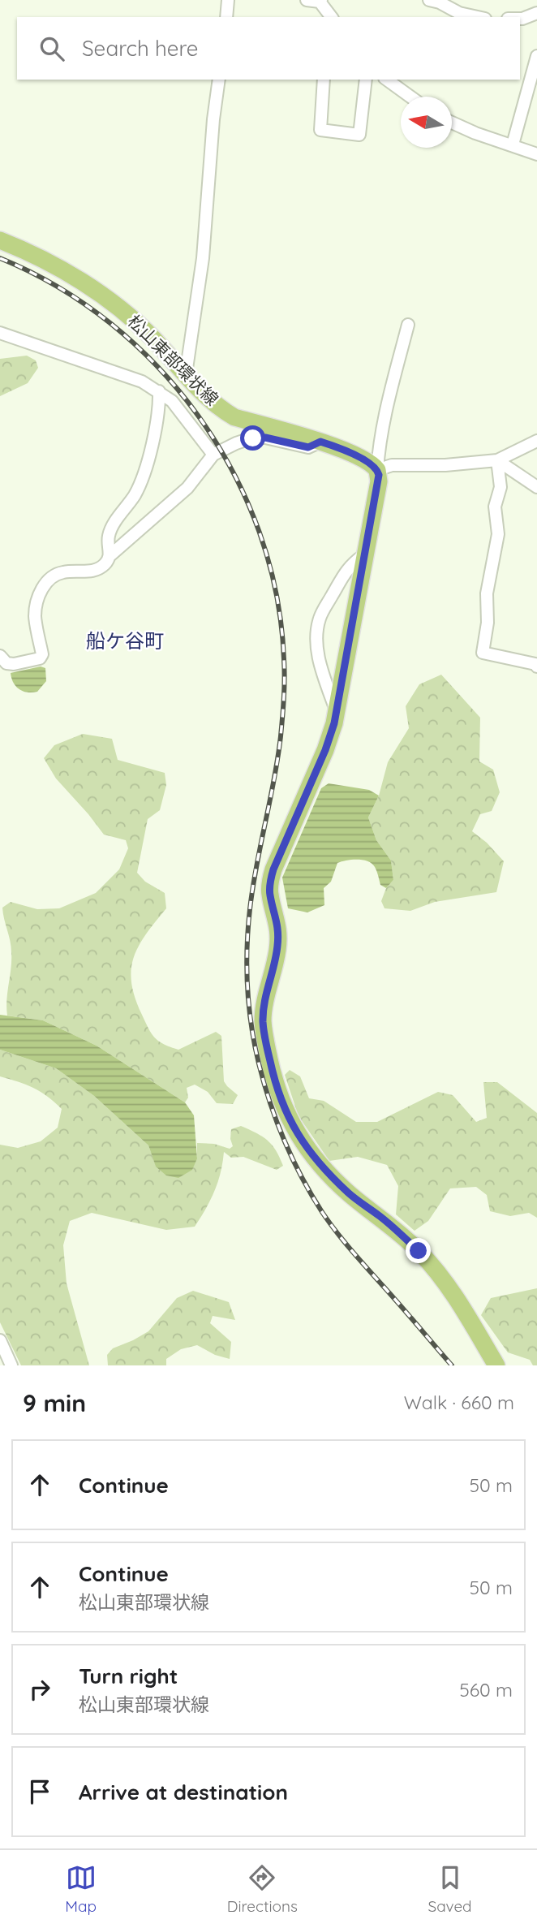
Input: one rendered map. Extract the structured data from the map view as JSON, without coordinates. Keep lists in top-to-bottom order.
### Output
{
  "streets": {
    "main road": ["松山東部環状線"]
  },
  "districts": ["船ケ谷町"],
  "north": "left",
  "page": {
    "search": "Search here",
    "heading": ["9 min", "Walk · 660 m"],
    "list": [
      ["Continue", "50 m"],
      ["Continue", "松山東部環状線", "50 m"],
      ["Turn right", "松山東部環状線", "560 m"],
      "Arrive at destination"
    ],
    "nav": ["Map", "Directions", "Saved"]
  }
}
